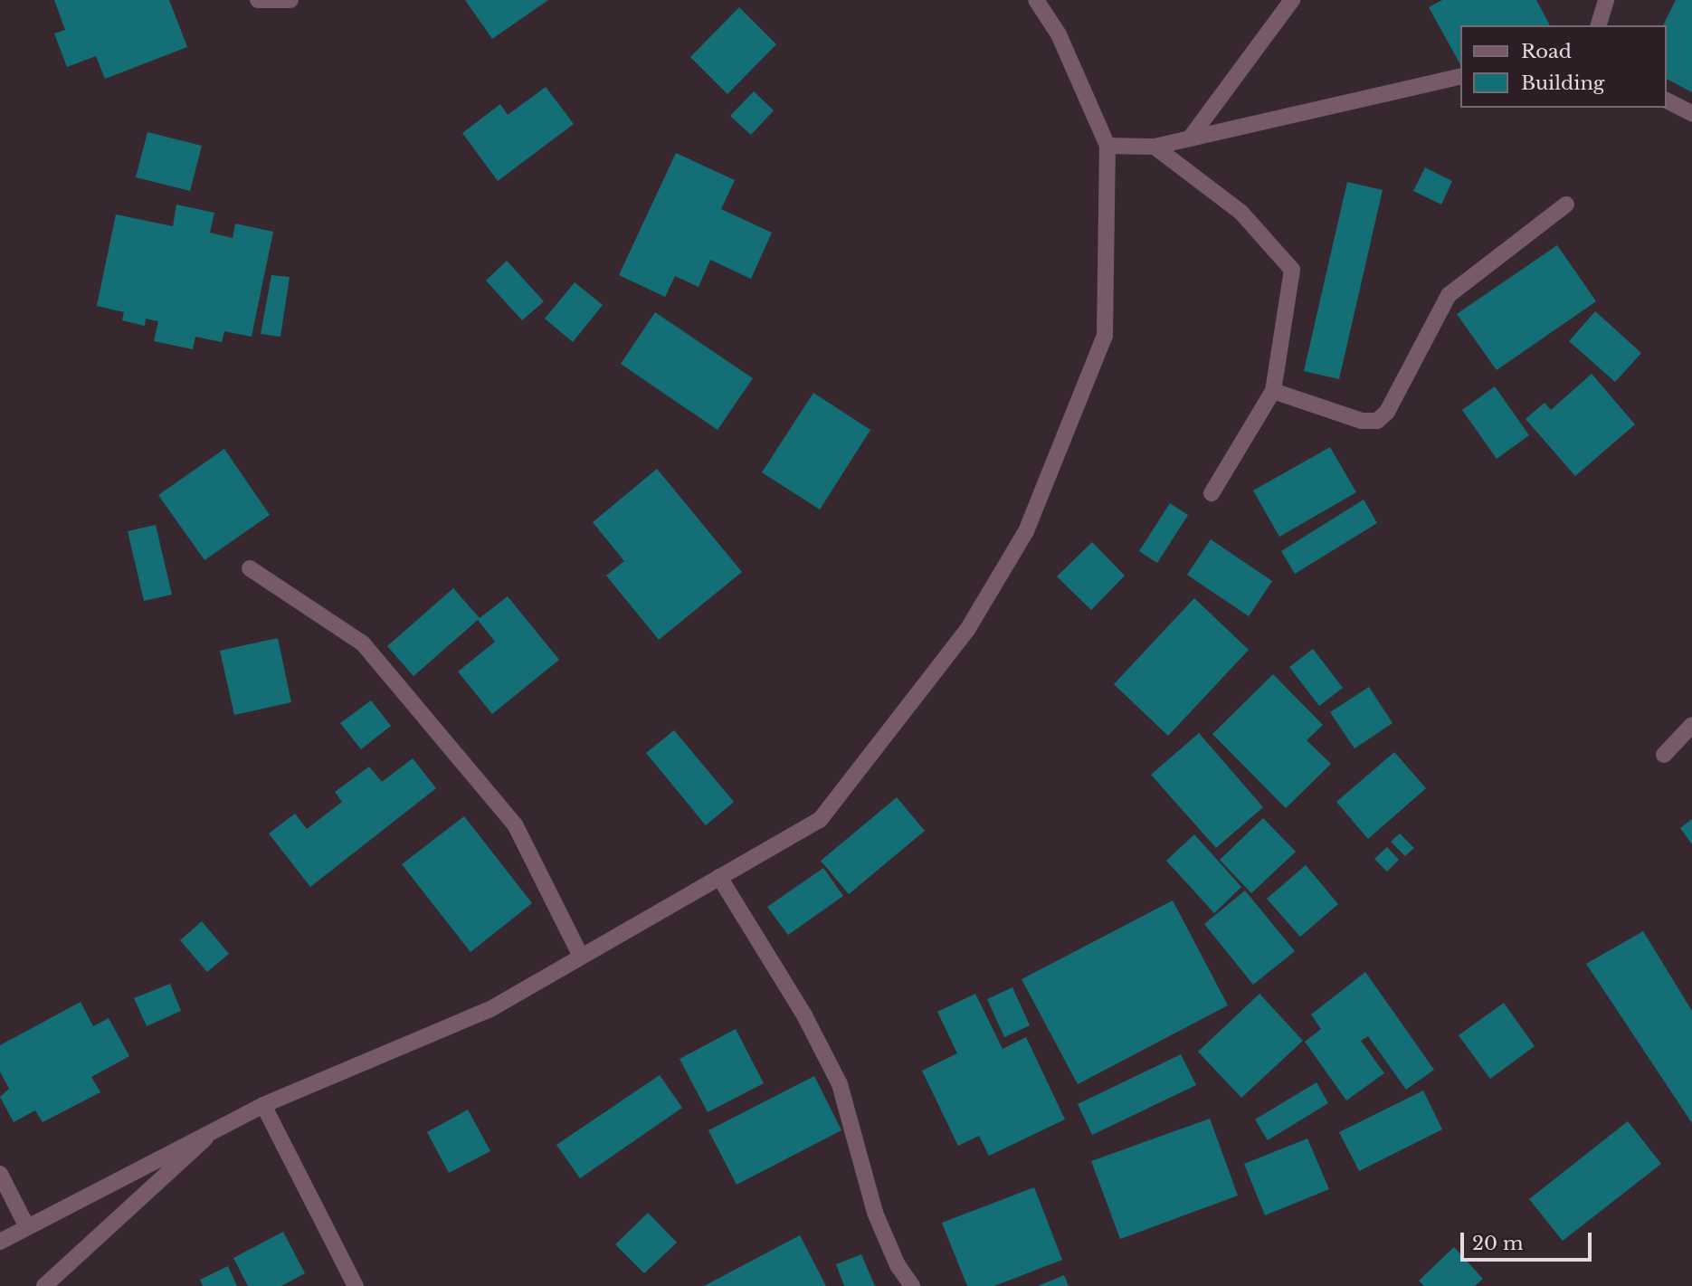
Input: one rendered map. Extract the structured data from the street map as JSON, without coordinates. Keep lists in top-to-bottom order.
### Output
{
  "legend": ["Road", "Building"],
  "scale_bar": "20 m"
}
